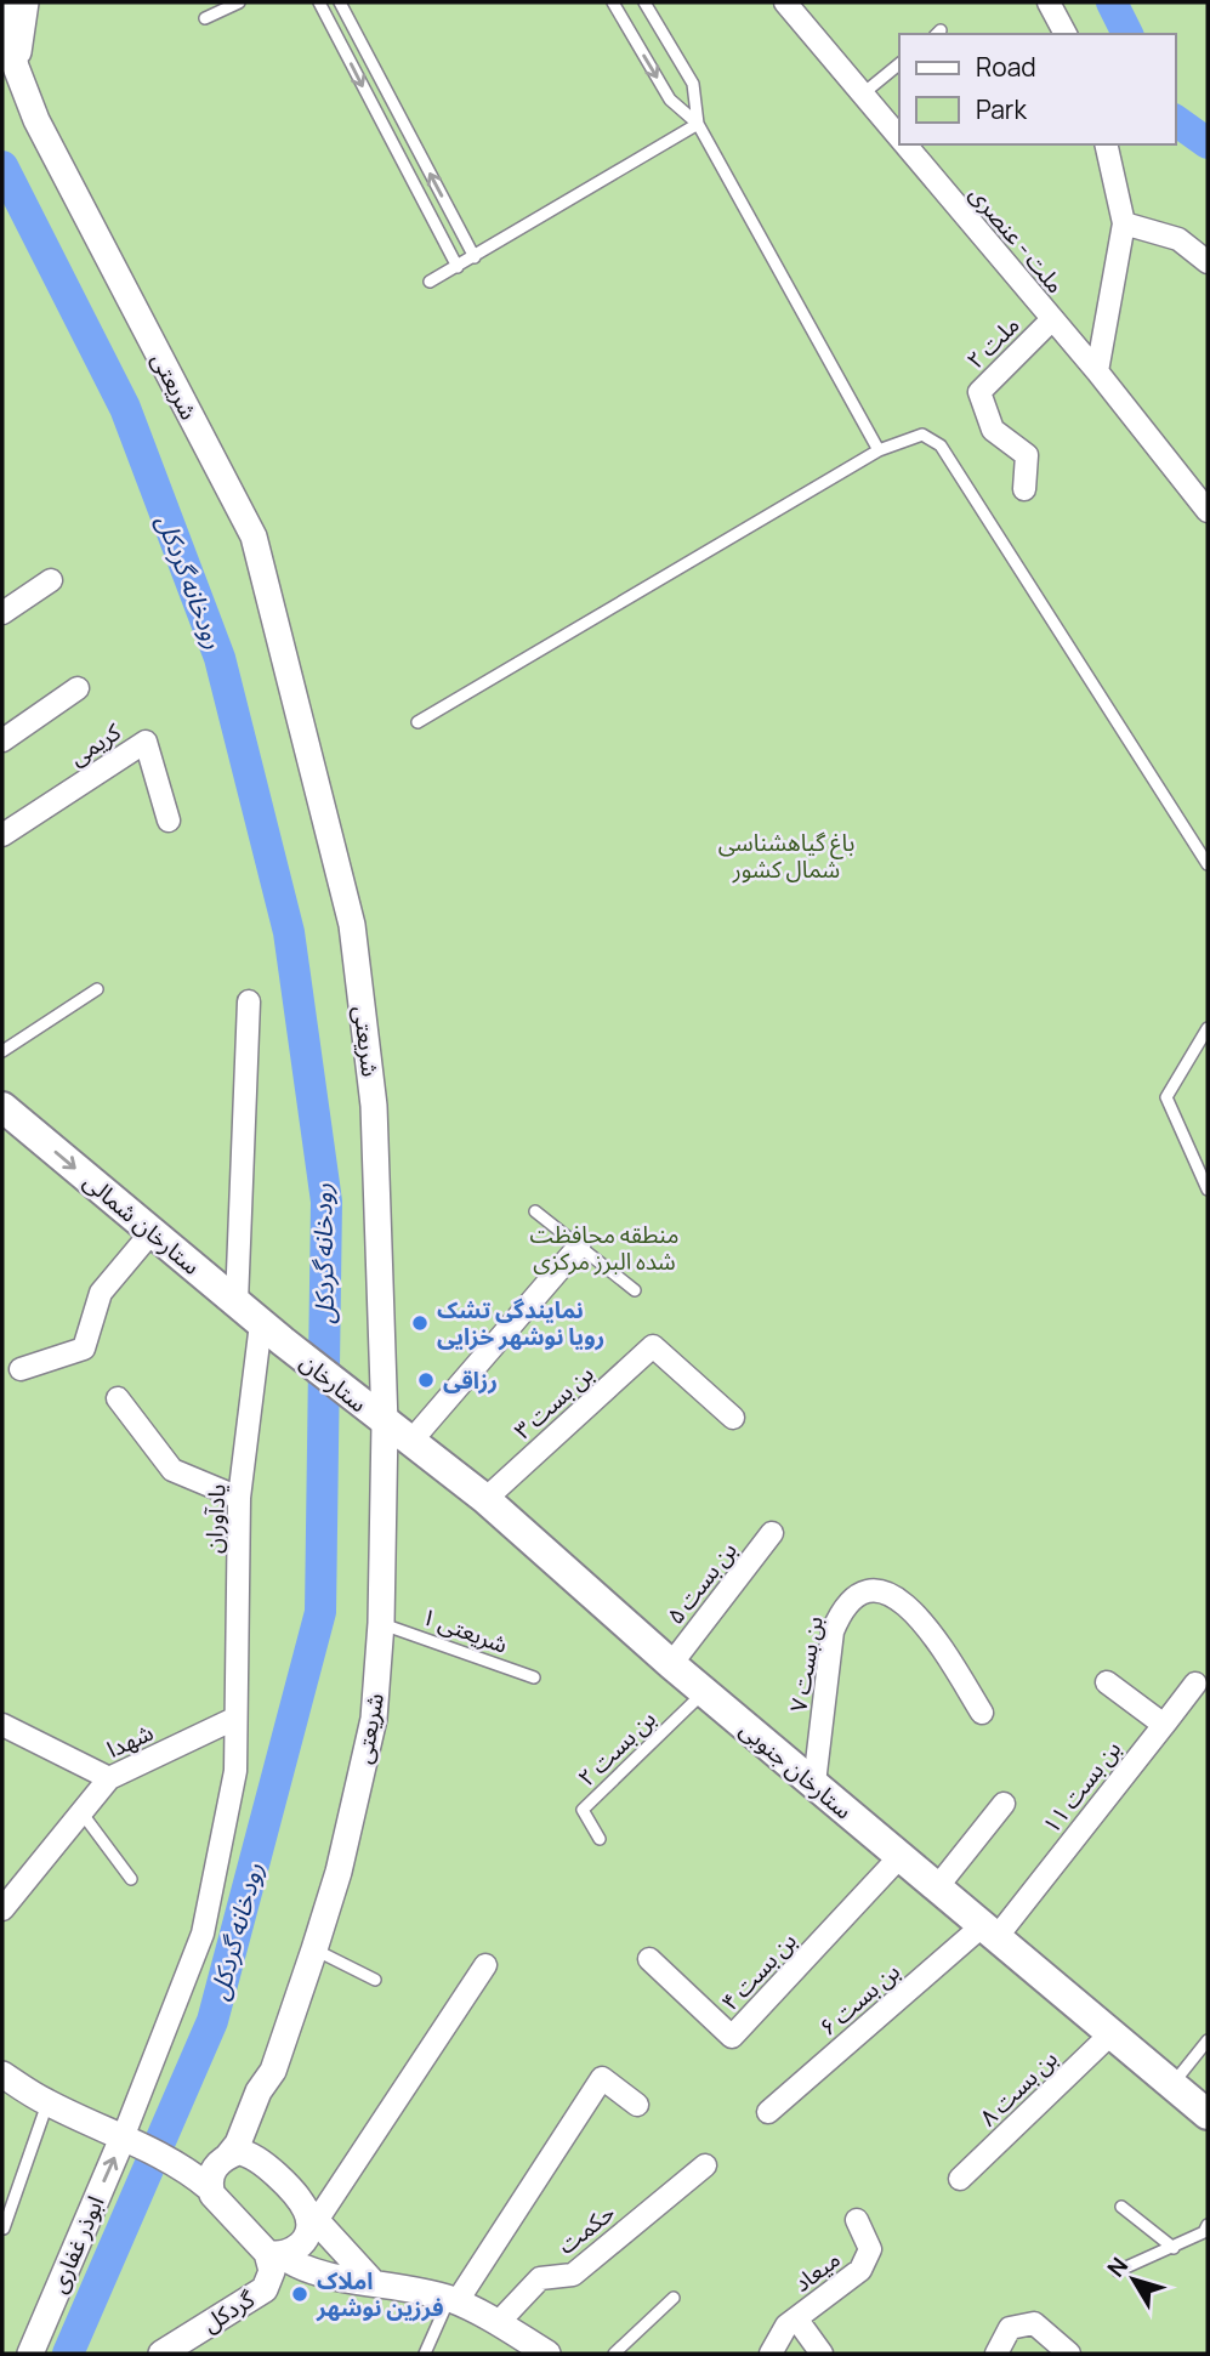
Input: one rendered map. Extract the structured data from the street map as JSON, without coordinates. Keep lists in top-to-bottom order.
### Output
{
  "streets": {
    "main road": ["ستارخان شمالی", "ستارخان", "ستارخان جنوبی"],
    "street": [
      "ملت - عنصری",
      "ملت ۲",
      "شریعتی",
      "کریمی",
      "بن بست ۳",
      "یادآوران",
      "بن بست ۵",
      "بن بست ۷",
      "شهدا",
      "بن بست ۱۱",
      "بن بست ۴",
      "بن بست ۶",
      "بن بست ۸",
      "حکمت",
      "ابوذر غفاری",
      "میعاد",
      "گردکل"
    ],
    "lane": ["شریعتی ۱", "بن بست ۲"]
  },
  "crossings": [
    ["ملت - عنصری", "ملت ۲"],
    ["شریعتی", "ستارخان"],
    ["شریعتی", "شریعتی ۱"],
    ["شریعتی", "ستارخان جنوبی"],
    ["ستارخان شمالی", "ستارخان"],
    ["ستارخان شمالی", "یادآوران"],
    ["ستارخان", "یادآوران"],
    ["ستارخان", "ستارخان جنوبی"],
    ["بن بست ۳", "ستارخان جنوبی"],
    ["یادآوران", "شهدا"],
    ["یادآوران", "ابوذر غفاری"],
    ["بن بست ۵", "ستارخان جنوبی"],
    ["بن بست ۷", "ستارخان جنوبی"],
    ["بن بست ۲", "ستارخان جنوبی"],
    ["ستارخان جنوبی", "بن بست ۱۱"],
    ["ستارخان جنوبی", "بن بست ۴"],
    ["ستارخان جنوبی", "بن بست ۶"],
    ["ستارخان جنوبی", "بن بست ۸"],
    ["بن بست ۱۱", "بن بست ۶"]
  ],
  "one_way": ["ستارخان شمالی", "ابوذر غفاری"],
  "water": ["رودخانه گردکل"],
  "parks": ["باغ گیاهشناسی شمال کشور", "منطقه محافظت شده البرز مرکزی"],
  "places": ["نمایندگی تشک رویا نوشهر خزایی", "رزاقی", "املاک فرزین نوشهر"],
  "legend": ["Road", "Park"],
  "north": "top left"
}
